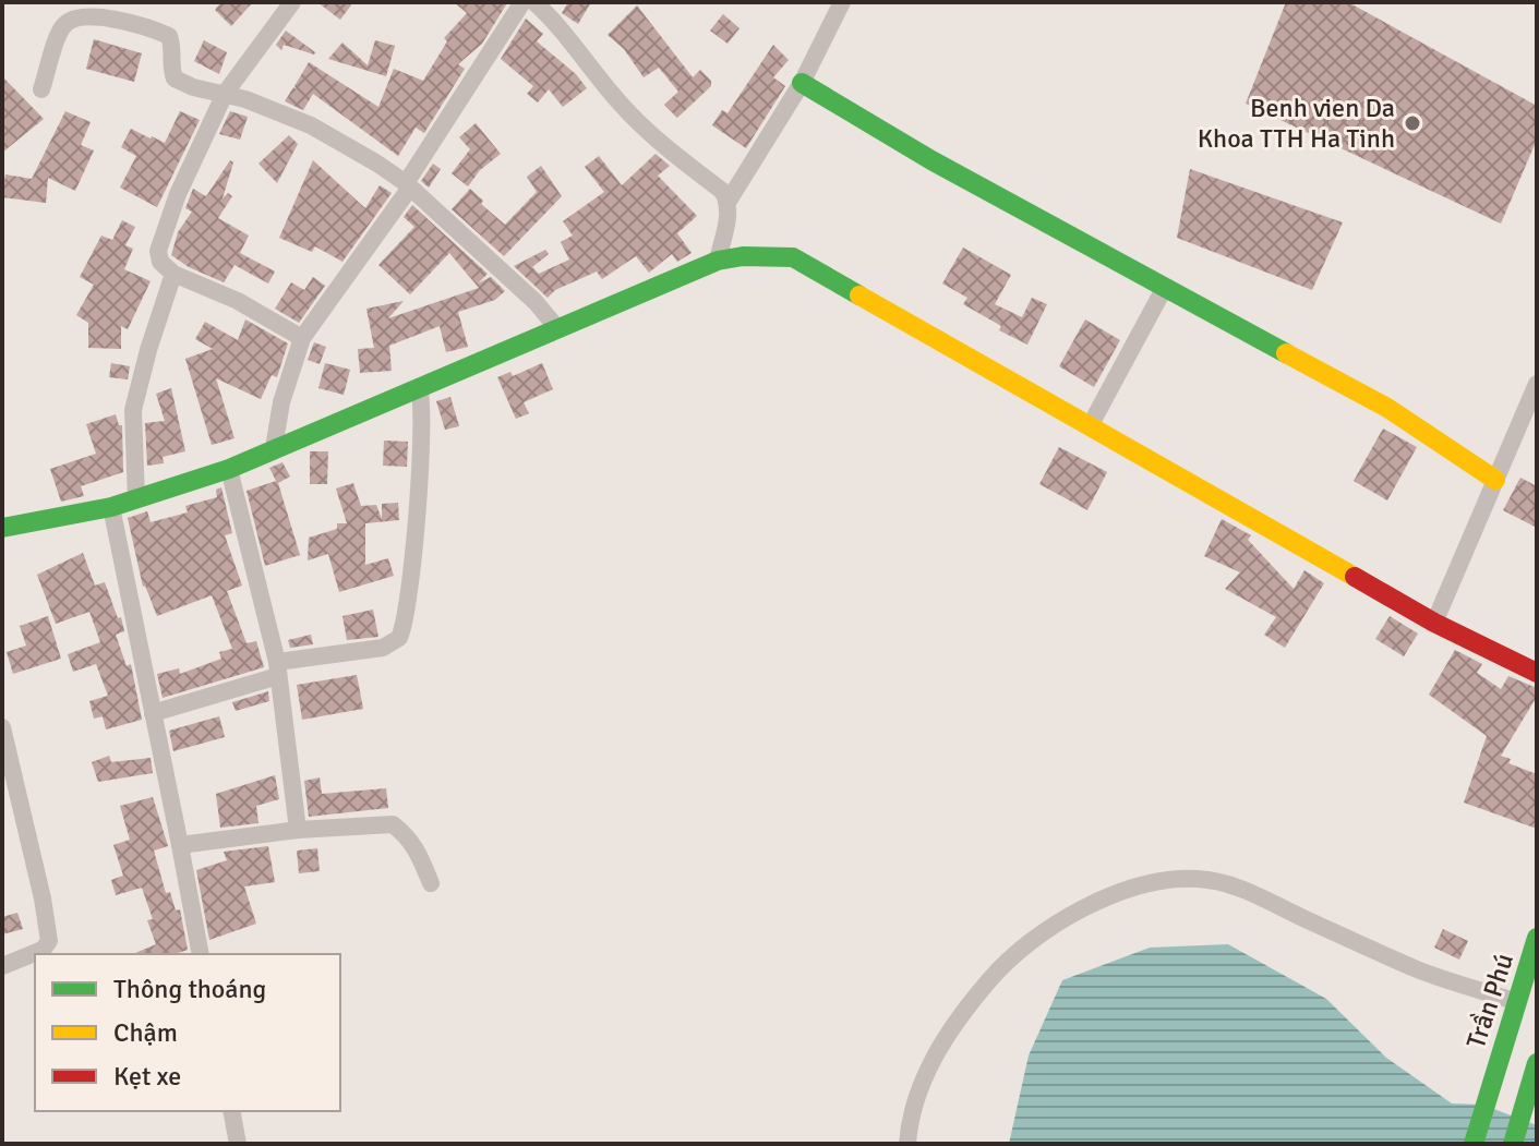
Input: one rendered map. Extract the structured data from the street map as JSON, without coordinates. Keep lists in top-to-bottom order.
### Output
{
  "streets": {
    "street": ["Trần Phú"]
  },
  "places": ["Benh vien Da Khoa TTH Ha Tinh"],
  "legend": ["Thông thoáng", "Chậm", "Kẹt xe"]
}
